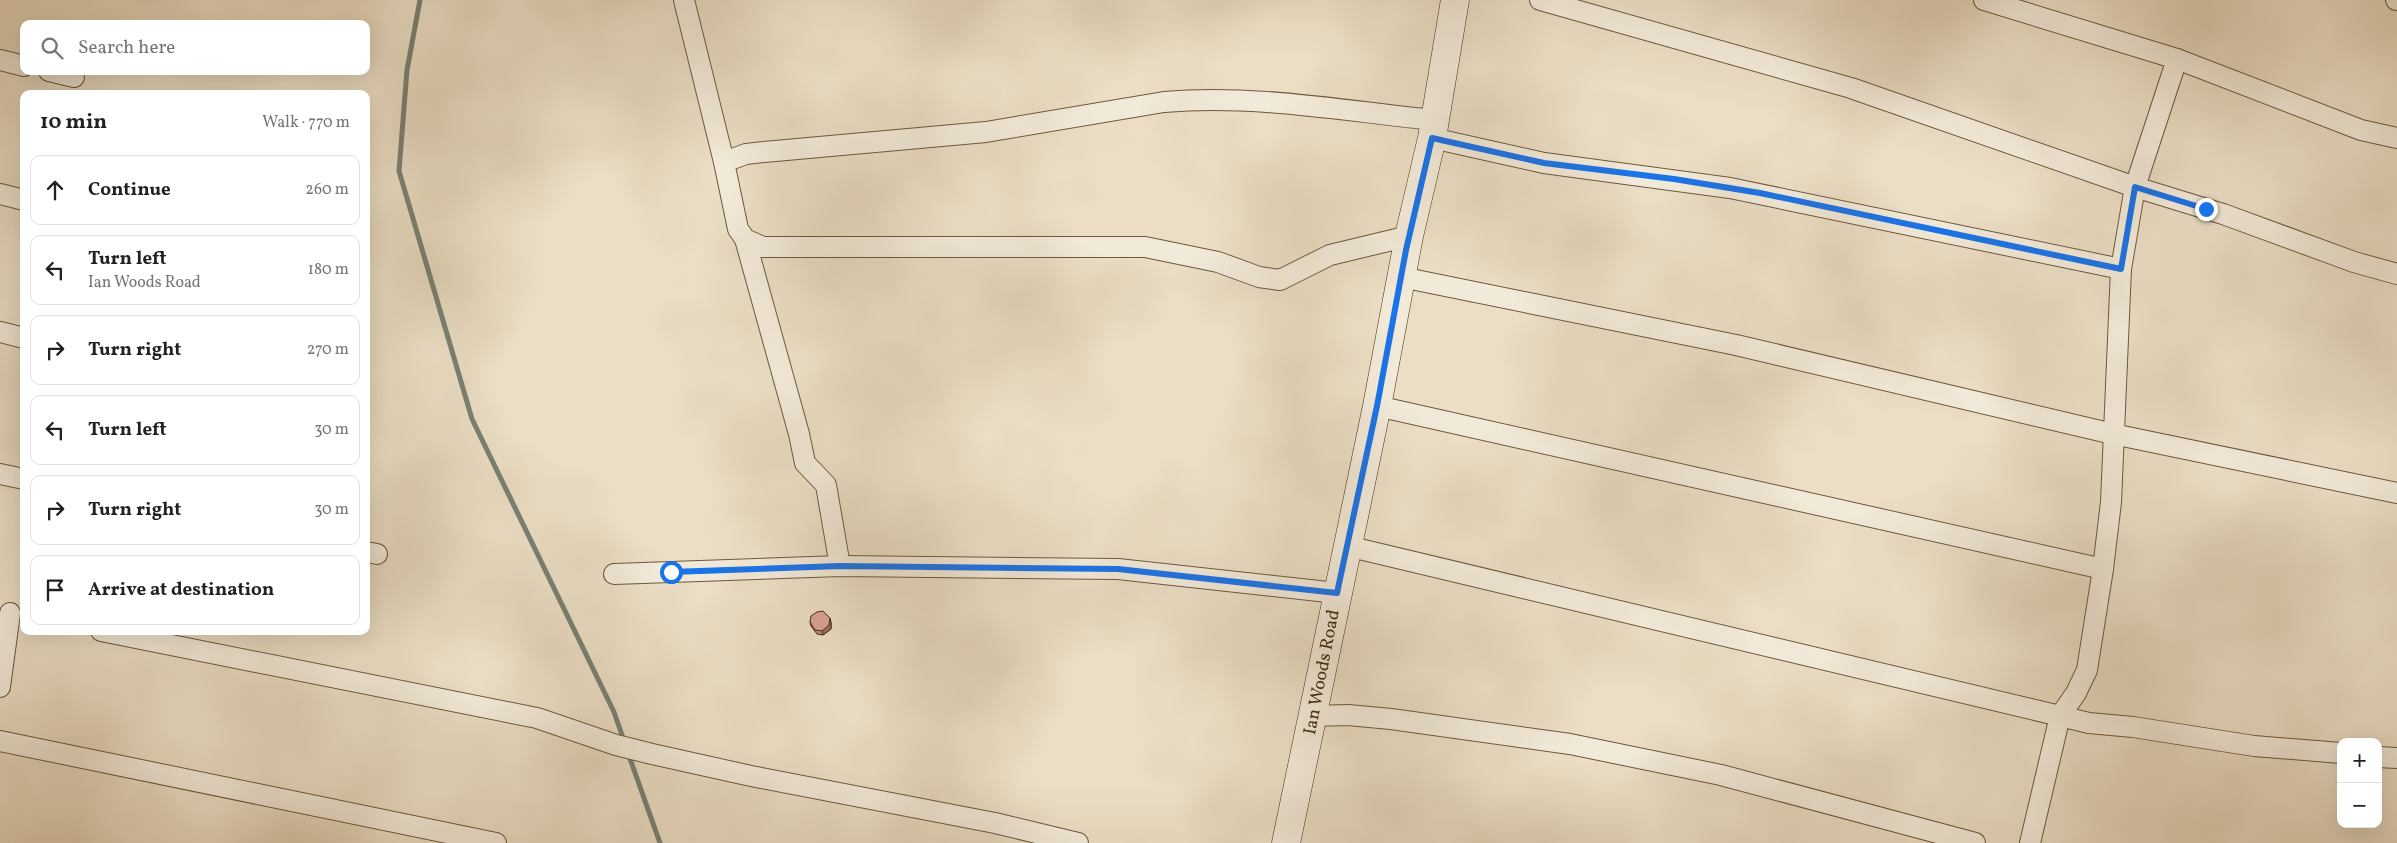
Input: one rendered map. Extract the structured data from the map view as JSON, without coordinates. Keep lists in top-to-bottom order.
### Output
{
  "streets": {
    "street": ["Ian Woods Road"]
  },
  "page": {
    "search": "Search here",
    "heading": ["10 min", "Walk · 770 m"],
    "list": [
      ["Continue", "260 m"],
      ["Turn left", "Ian Woods Road", "180 m"],
      ["Turn right", "270 m"],
      ["Turn left", "30 m"],
      ["Turn right", "30 m"],
      "Arrive at destination"
    ],
    "map_buttons": ["+", "−"]
  }
}
